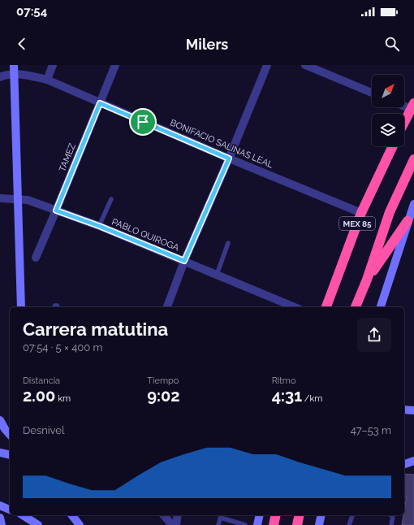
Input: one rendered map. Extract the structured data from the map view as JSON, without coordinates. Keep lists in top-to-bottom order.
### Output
{
  "streets": {
    "highway": ["MEX 85"],
    "street": ["BONIFACIO SALINAS LEAL", "TAMEZ", "PABLO QUIROGA"]
  },
  "crossings": [
    ["BONIFACIO SALINAS LEAL", "TAMEZ"],
    ["BONIFACIO SALINAS LEAL", "MEX 85"],
    ["TAMEZ", "PABLO QUIROGA"]
  ],
  "north": "top right",
  "page": {
    "status": "07:54",
    "header": "Milers",
    "heading": ["Carrera matutina", "07:54 · 5 × 400 m"],
    "stats": [
      ["Distancia", "2.00 km"],
      ["Tiempo", "9:02"],
      ["Ritmo", "4:31 /km"]
    ],
    "chart": ["Desnivel", "47–53 m"]
  }
}
